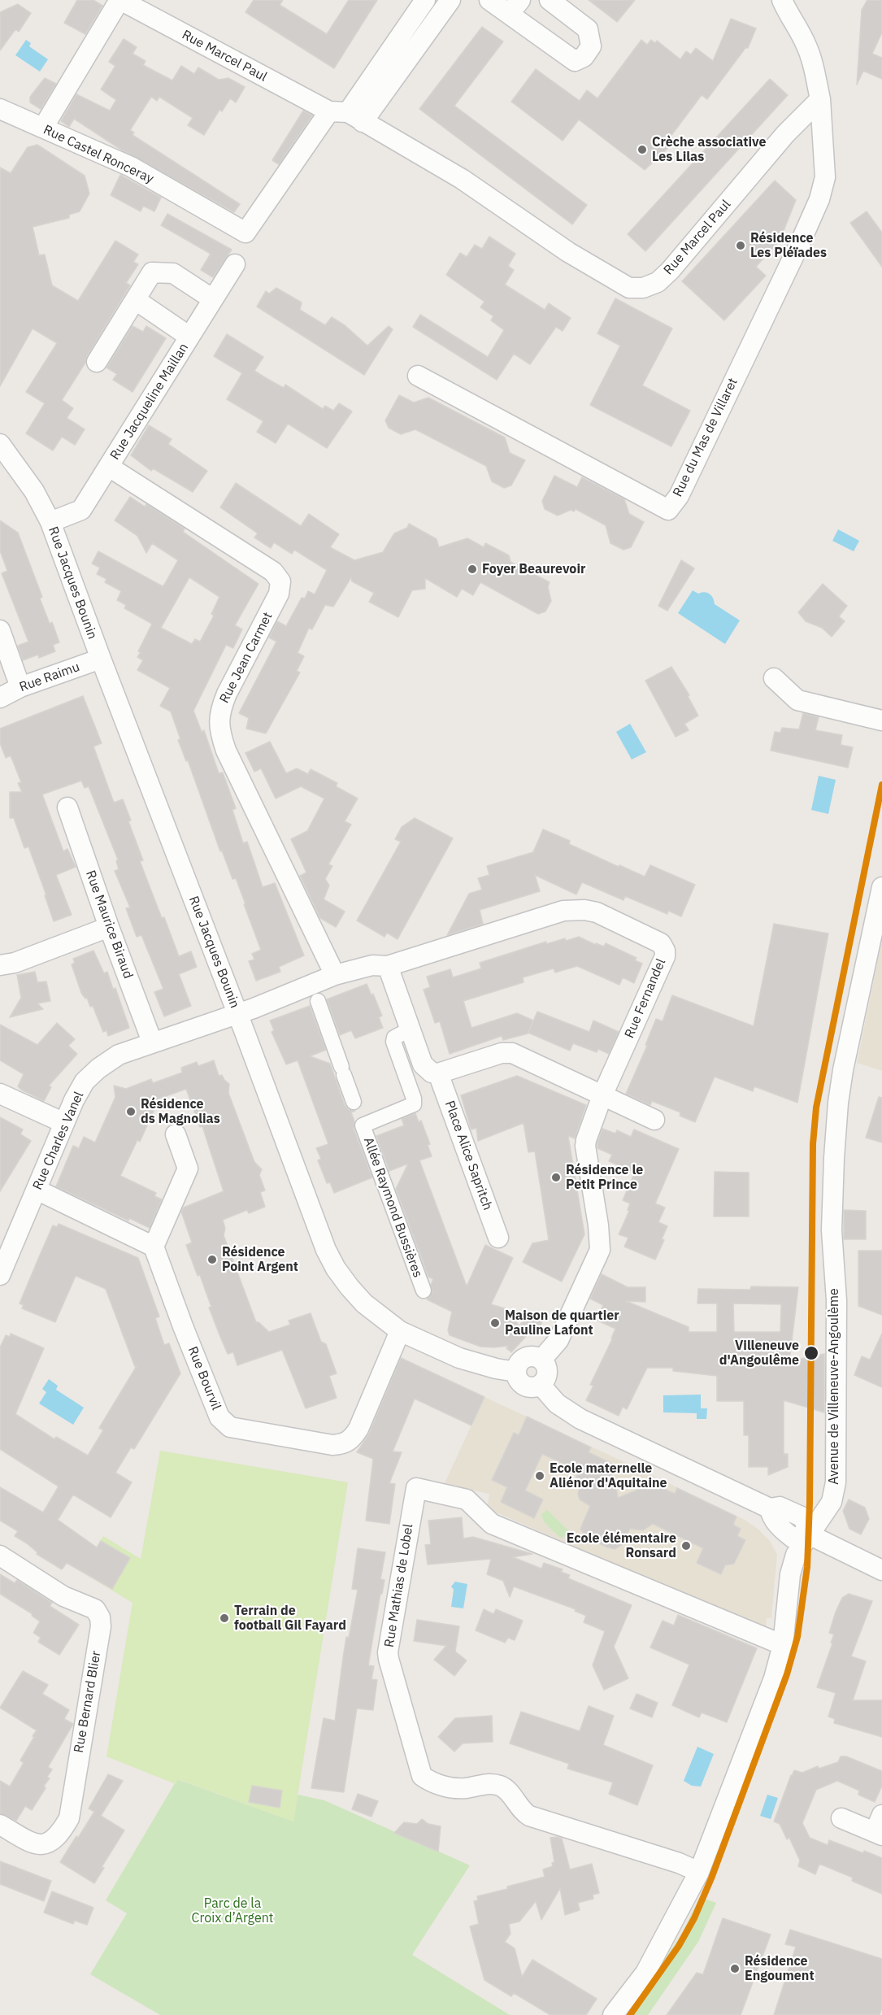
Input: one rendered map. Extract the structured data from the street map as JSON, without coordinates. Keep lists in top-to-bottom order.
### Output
{
  "streets": {
    "street": [
      "Rue Marcel Paul",
      "Rue Castel Ronceray",
      "Rue Jacqueline Maillan",
      "Rue du Mas de Villaret",
      "Rue Jacques Bounin",
      "Rue Jean Carmet",
      "Rue Raimu",
      "Rue Maurice Biraud",
      "Rue Fernandel",
      "Rue Charles Vanel",
      "Place Alice Sapritch",
      "Allée Raymond Bussières",
      "Rue Bourvil",
      "Avenue de Villeneuve-Angoulème",
      "Rue Mathias de Lobel",
      "Rue Bernard Blier"
    ]
  },
  "crossings": [
    ["Rue Marcel Paul", "Rue Castel Ronceray"],
    ["Rue Marcel Paul", "Rue du Mas de Villaret"],
    ["Rue Jacqueline Maillan", "Rue Jacques Bounin"],
    ["Rue Jacqueline Maillan", "Rue Jean Carmet"],
    ["Rue Jacques Bounin", "Rue Raimu"],
    ["Rue Jacques Bounin", "Rue Fernandel"],
    ["Rue Jacques Bounin", "Rue Charles Vanel"],
    ["Rue Jacques Bounin", "Rue Bourvil"],
    ["Rue Jean Carmet", "Rue Fernandel"],
    ["Rue Maurice Biraud", "Rue Charles Vanel"],
    ["Rue Fernandel", "Rue Charles Vanel"],
    ["Avenue de Villeneuve-Angoulème", "Rue Mathias de Lobel"]
  ],
  "parks": ["Parc de la Croix d’Argent"],
  "places": [
    "Crèche associative Les Lilas",
    "Résidence Les Pléïades",
    "Foyer Beaurevoir",
    "Résidence ds Magnolias",
    "Résidence le Petit Prince",
    "Résidence Point Argent",
    "Maison de quartier Pauline Lafont",
    "Villeneuve d'Angoulême",
    "Ecole maternelle Aliénor d'Aquitaine",
    "Ecole élémentaire Ronsard",
    "Terrain de football Gil Fayard",
    "Résidence Engoument"
  ]
}
